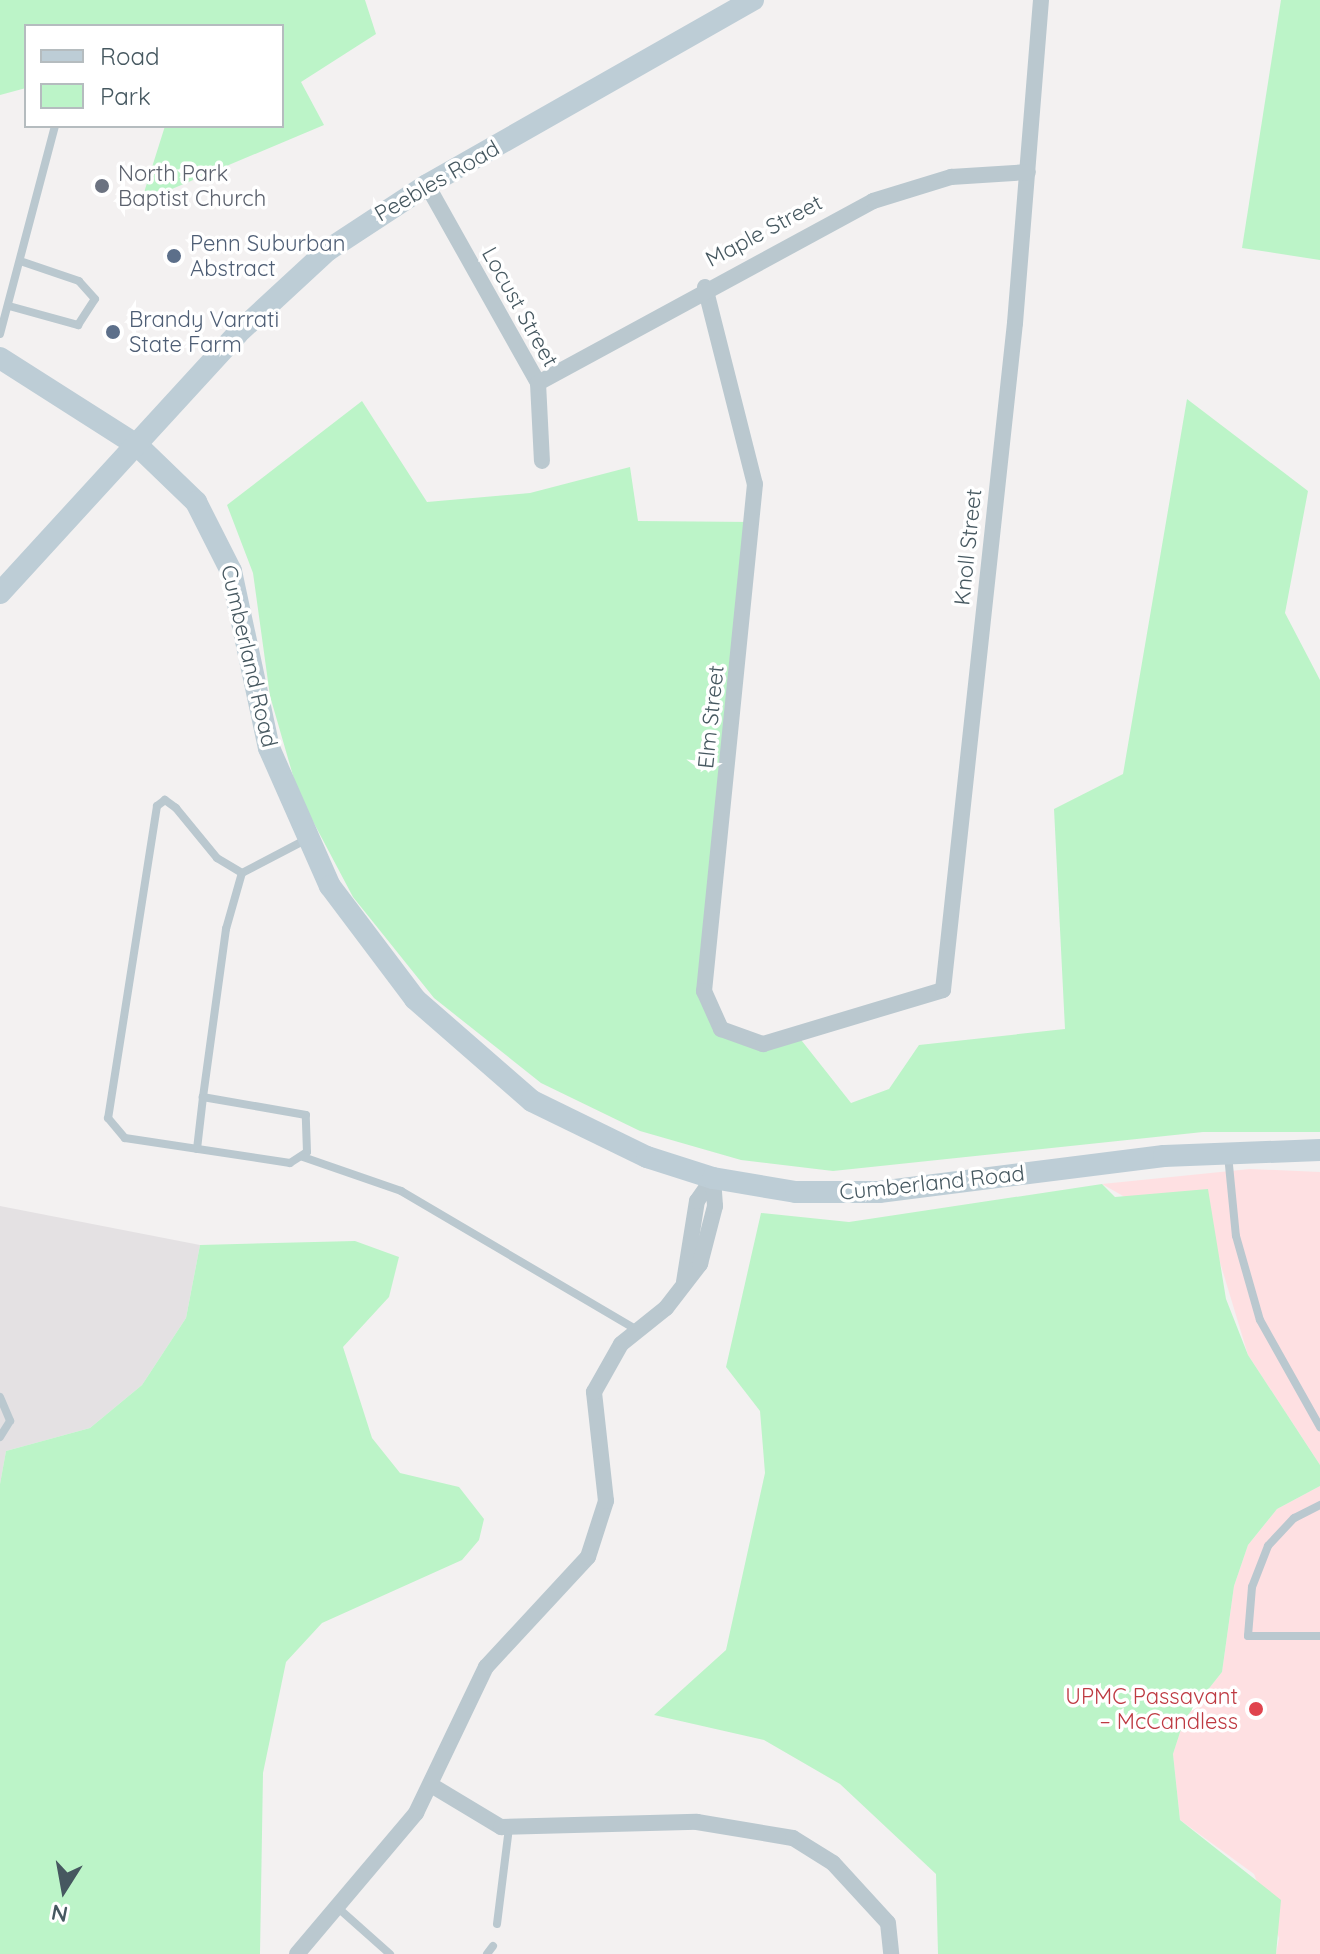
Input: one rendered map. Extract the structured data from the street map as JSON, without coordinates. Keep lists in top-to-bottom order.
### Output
{
  "streets": {
    "street": [
      "Peebles Road",
      "Maple Street",
      "Locust Street",
      "Knoll Street",
      "Cumberland Road",
      "Elm Street"
    ]
  },
  "crossings": [
    ["Peebles Road", "Locust Street"],
    ["Peebles Road", "Cumberland Road"],
    ["Maple Street", "Locust Street"],
    ["Maple Street", "Knoll Street"],
    ["Maple Street", "Elm Street"],
    ["Knoll Street", "Elm Street"]
  ],
  "places": [
    "North Park Baptist Church",
    "Penn Suburban Abstract",
    "Brandy Varrati State Farm",
    "UPMC Passavant – McCandless"
  ],
  "legend": ["Road", "Park"],
  "north": "bottom"
}
